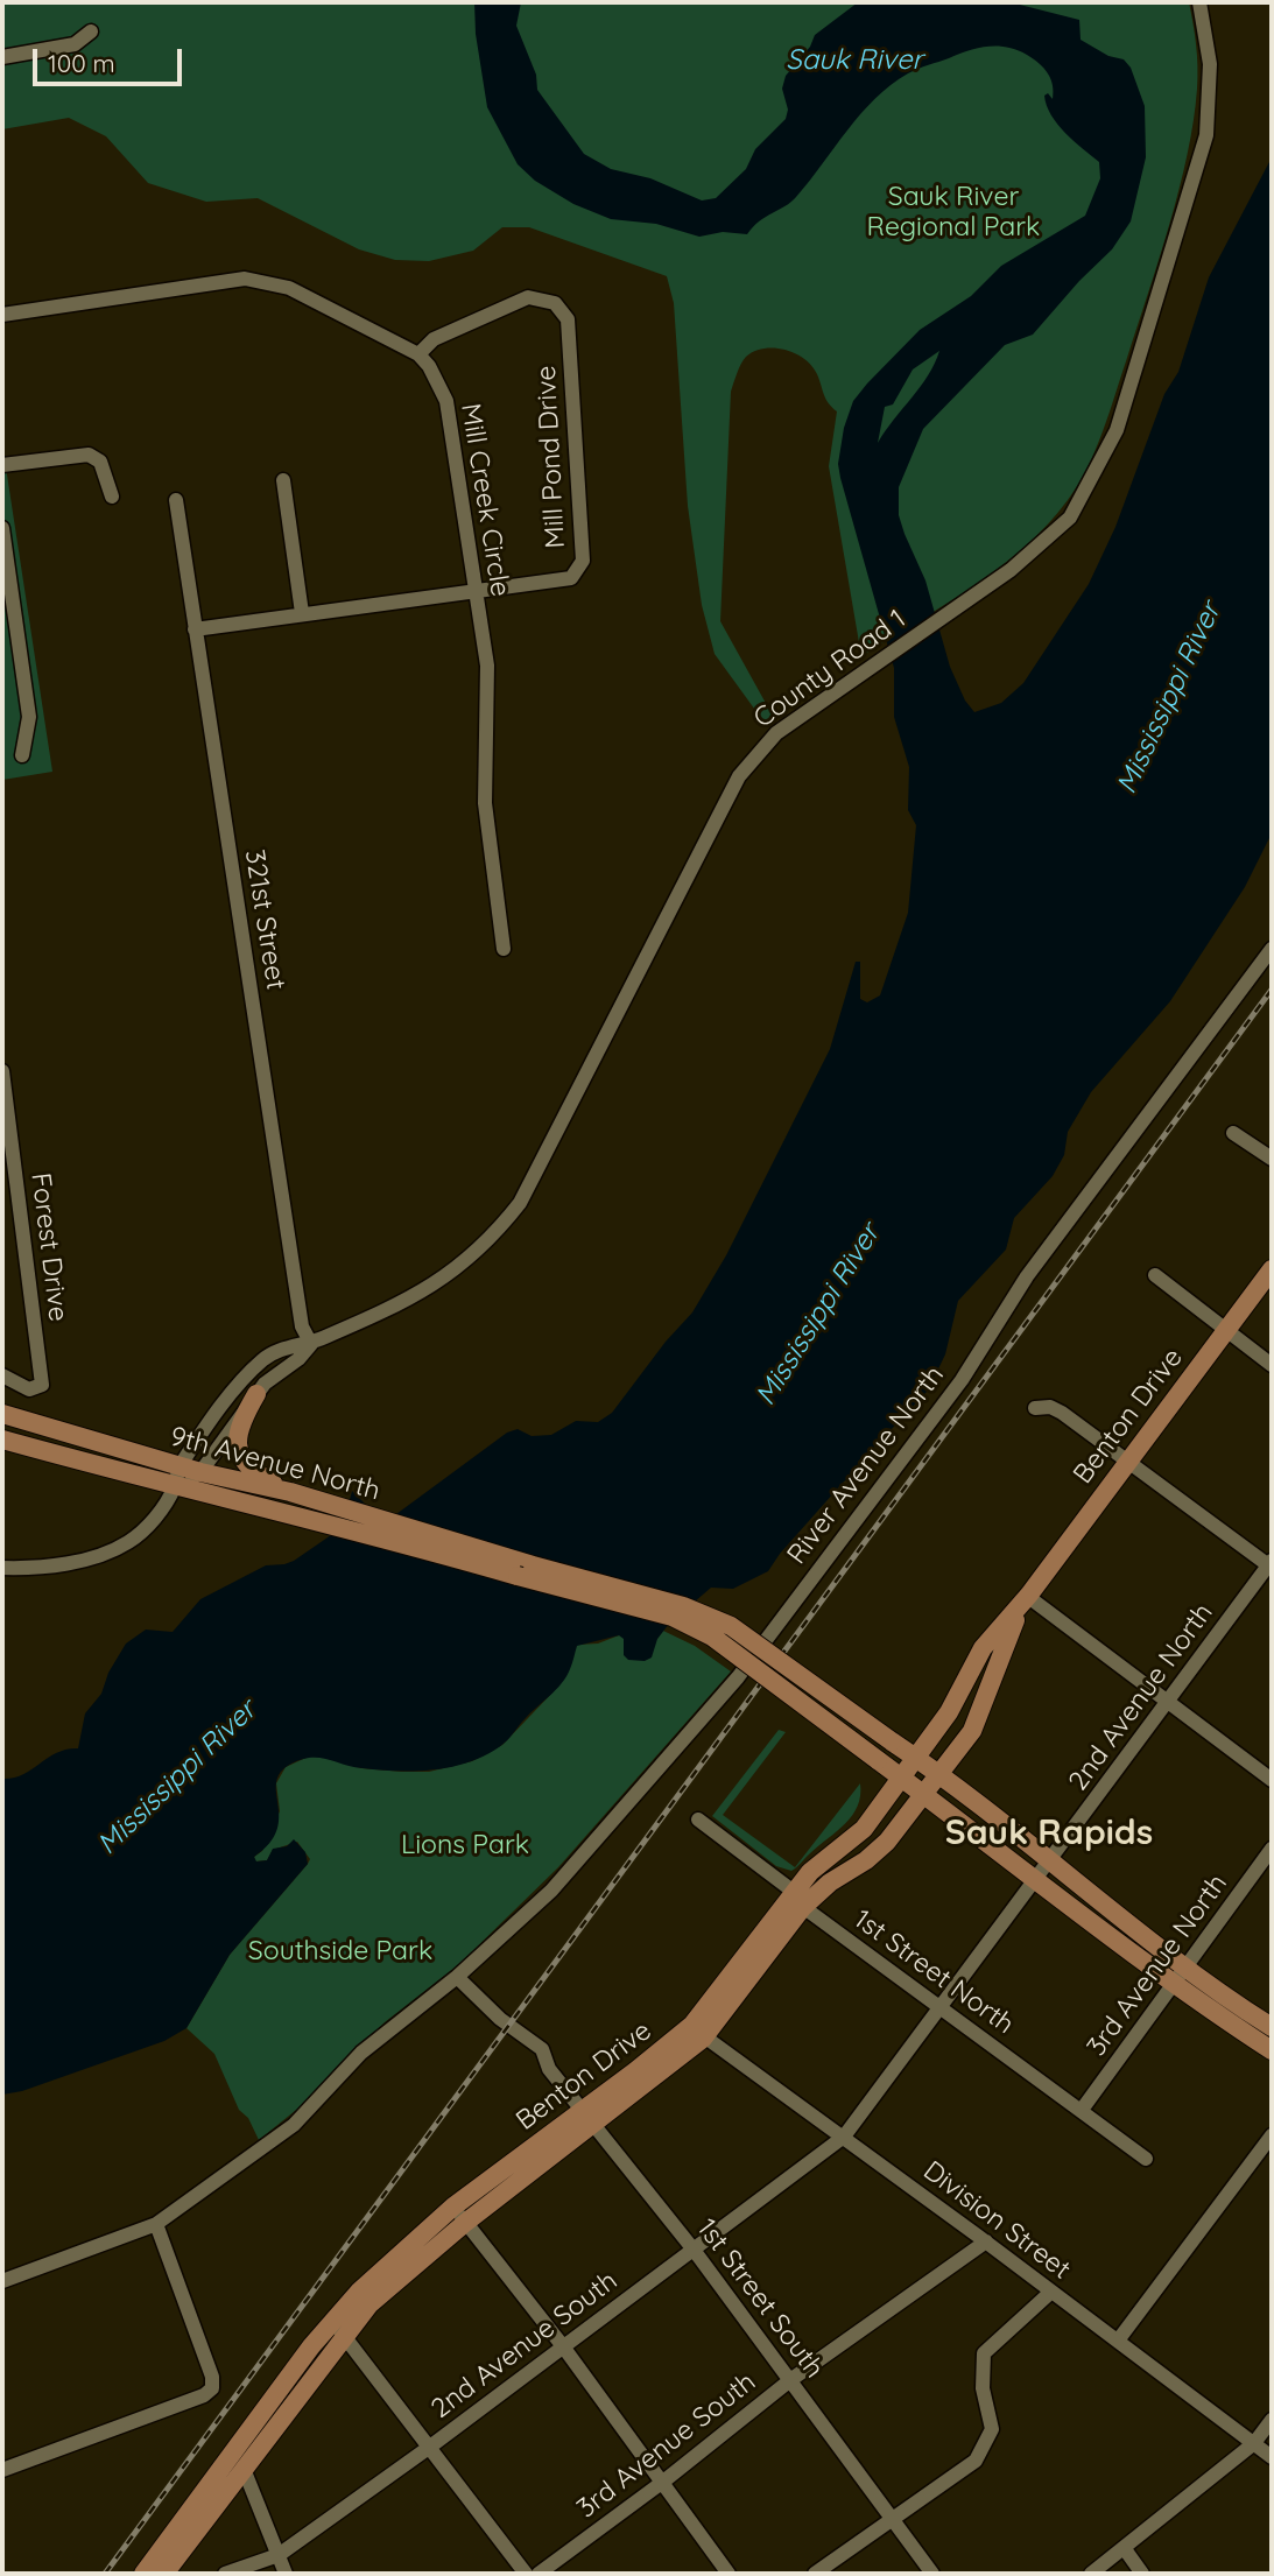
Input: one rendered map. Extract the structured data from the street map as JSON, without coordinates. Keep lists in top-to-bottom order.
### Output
{
  "streets": {
    "main road": ["Benton Drive", "9th Avenue North"],
    "street": [
      "Mill Pond Drive",
      "Mill Creek Circle",
      "County Road 1",
      "321st Street",
      "Forest Drive",
      "River Avenue North",
      "2nd Avenue North",
      "3rd Avenue North",
      "1st Street North",
      "Division Street",
      "1st Street South",
      "2nd Avenue South",
      "3rd Avenue South"
    ]
  },
  "crossings": [
    ["Mill Pond Drive", "Mill Creek Circle"],
    ["Mill Pond Drive", "321st Street"],
    ["County Road 1", "321st Street"],
    ["County Road 1", "9th Avenue North"],
    ["Benton Drive", "1st Street North"],
    ["Benton Drive", "Division Street"],
    ["Benton Drive", "1st Street South"],
    ["River Avenue North", "1st Street South"],
    ["2nd Avenue North", "1st Street North"],
    ["2nd Avenue North", "Division Street"],
    ["2nd Avenue North", "2nd Avenue South"],
    ["3rd Avenue North", "1st Street North"],
    ["Division Street", "2nd Avenue South"],
    ["Division Street", "3rd Avenue South"],
    ["1st Street South", "2nd Avenue South"],
    ["1st Street South", "3rd Avenue South"]
  ],
  "districts": ["Sauk Rapids"],
  "water": ["Sauk River", "Mississippi River"],
  "parks": ["Sauk River Regional Park", "Lions Park", "Southside Park"],
  "scale_bar": "100 m"
}
